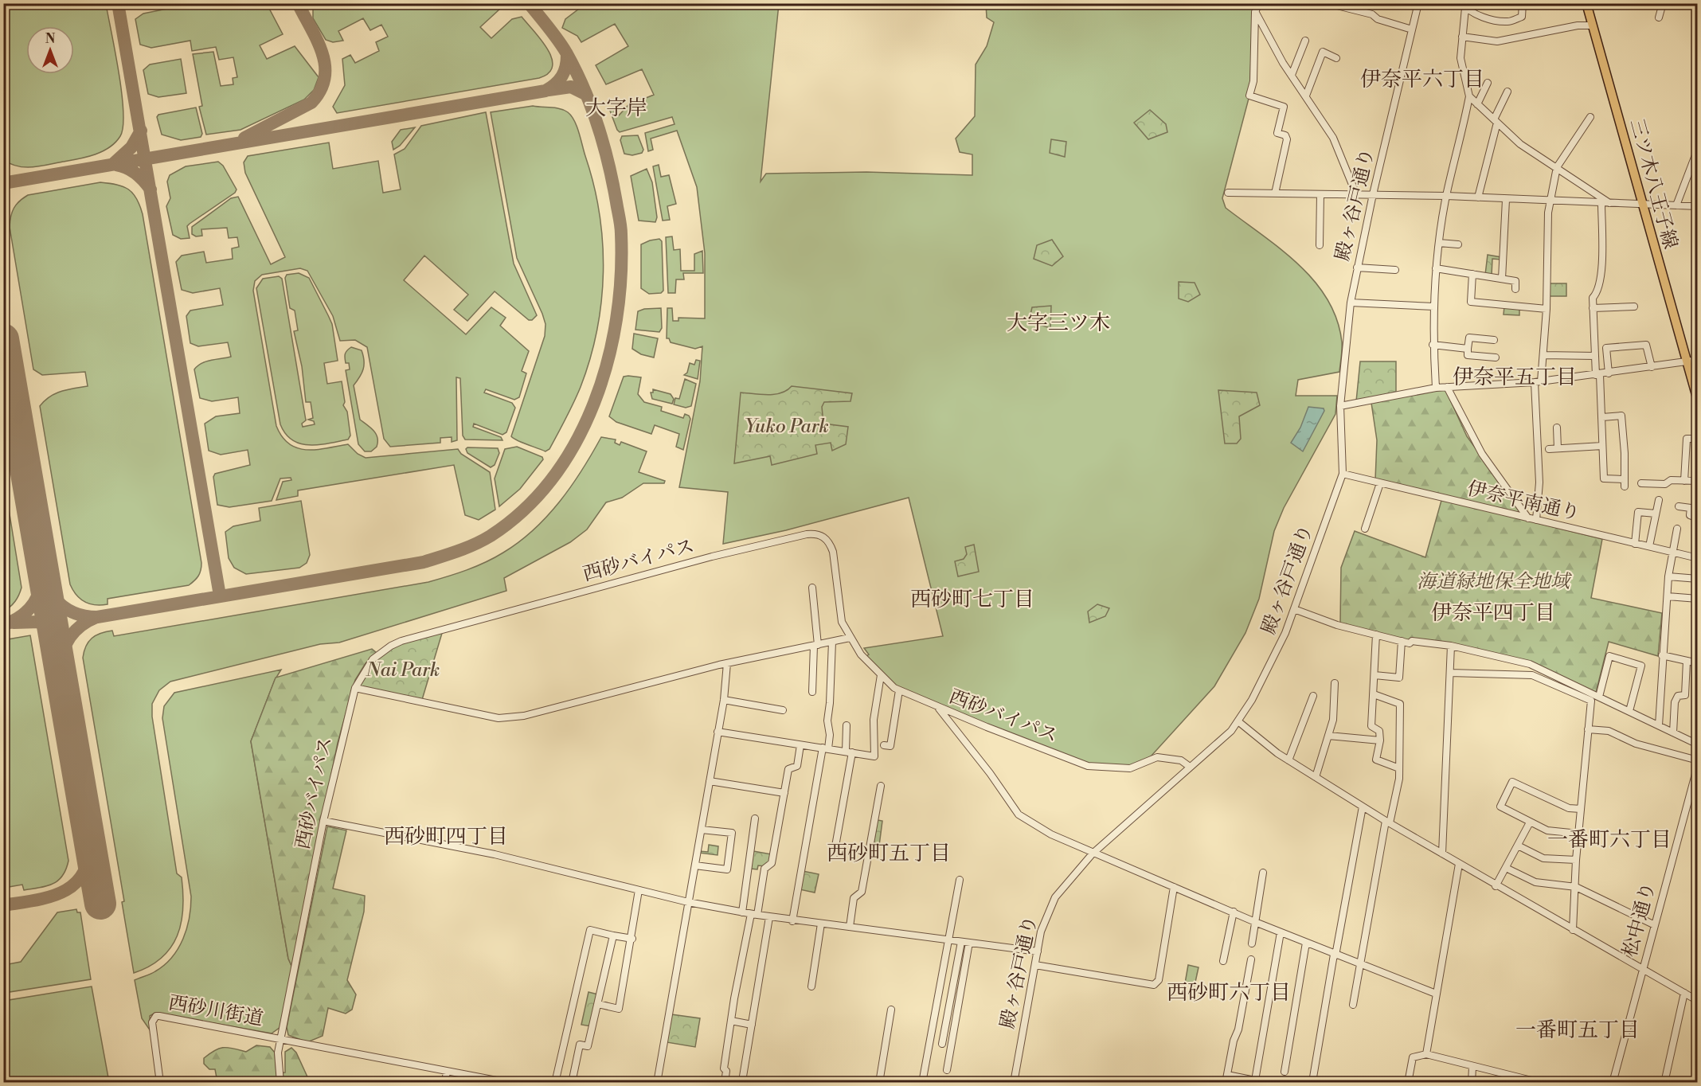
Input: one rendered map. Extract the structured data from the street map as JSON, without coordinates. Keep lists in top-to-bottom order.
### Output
{
  "streets": {
    "main road": ["三ツ木八王子線"],
    "street": [
      "殿ヶ谷戸通り",
      "伊奈平南通り",
      "西砂バイパス",
      "松中通り",
      "西砂川街道"
    ]
  },
  "crossings": [
    ["殿ヶ谷戸通り", "伊奈平南通り"],
    ["殿ヶ谷戸通り", "西砂バイパス"],
    ["西砂バイパス", "西砂川街道"]
  ],
  "districts": [
    "伊奈平六丁目",
    "大字岸",
    "大字三ツ木",
    "伊奈平五丁目",
    "西砂町七丁目",
    "伊奈平四丁目",
    "西砂町四丁目",
    "一番町六丁目",
    "西砂町五丁目",
    "西砂町六丁目",
    "一番町五丁目"
  ],
  "parks": ["Yuko Park", "海道緑地保全地域", "Nai Park"],
  "north": "top"
}
